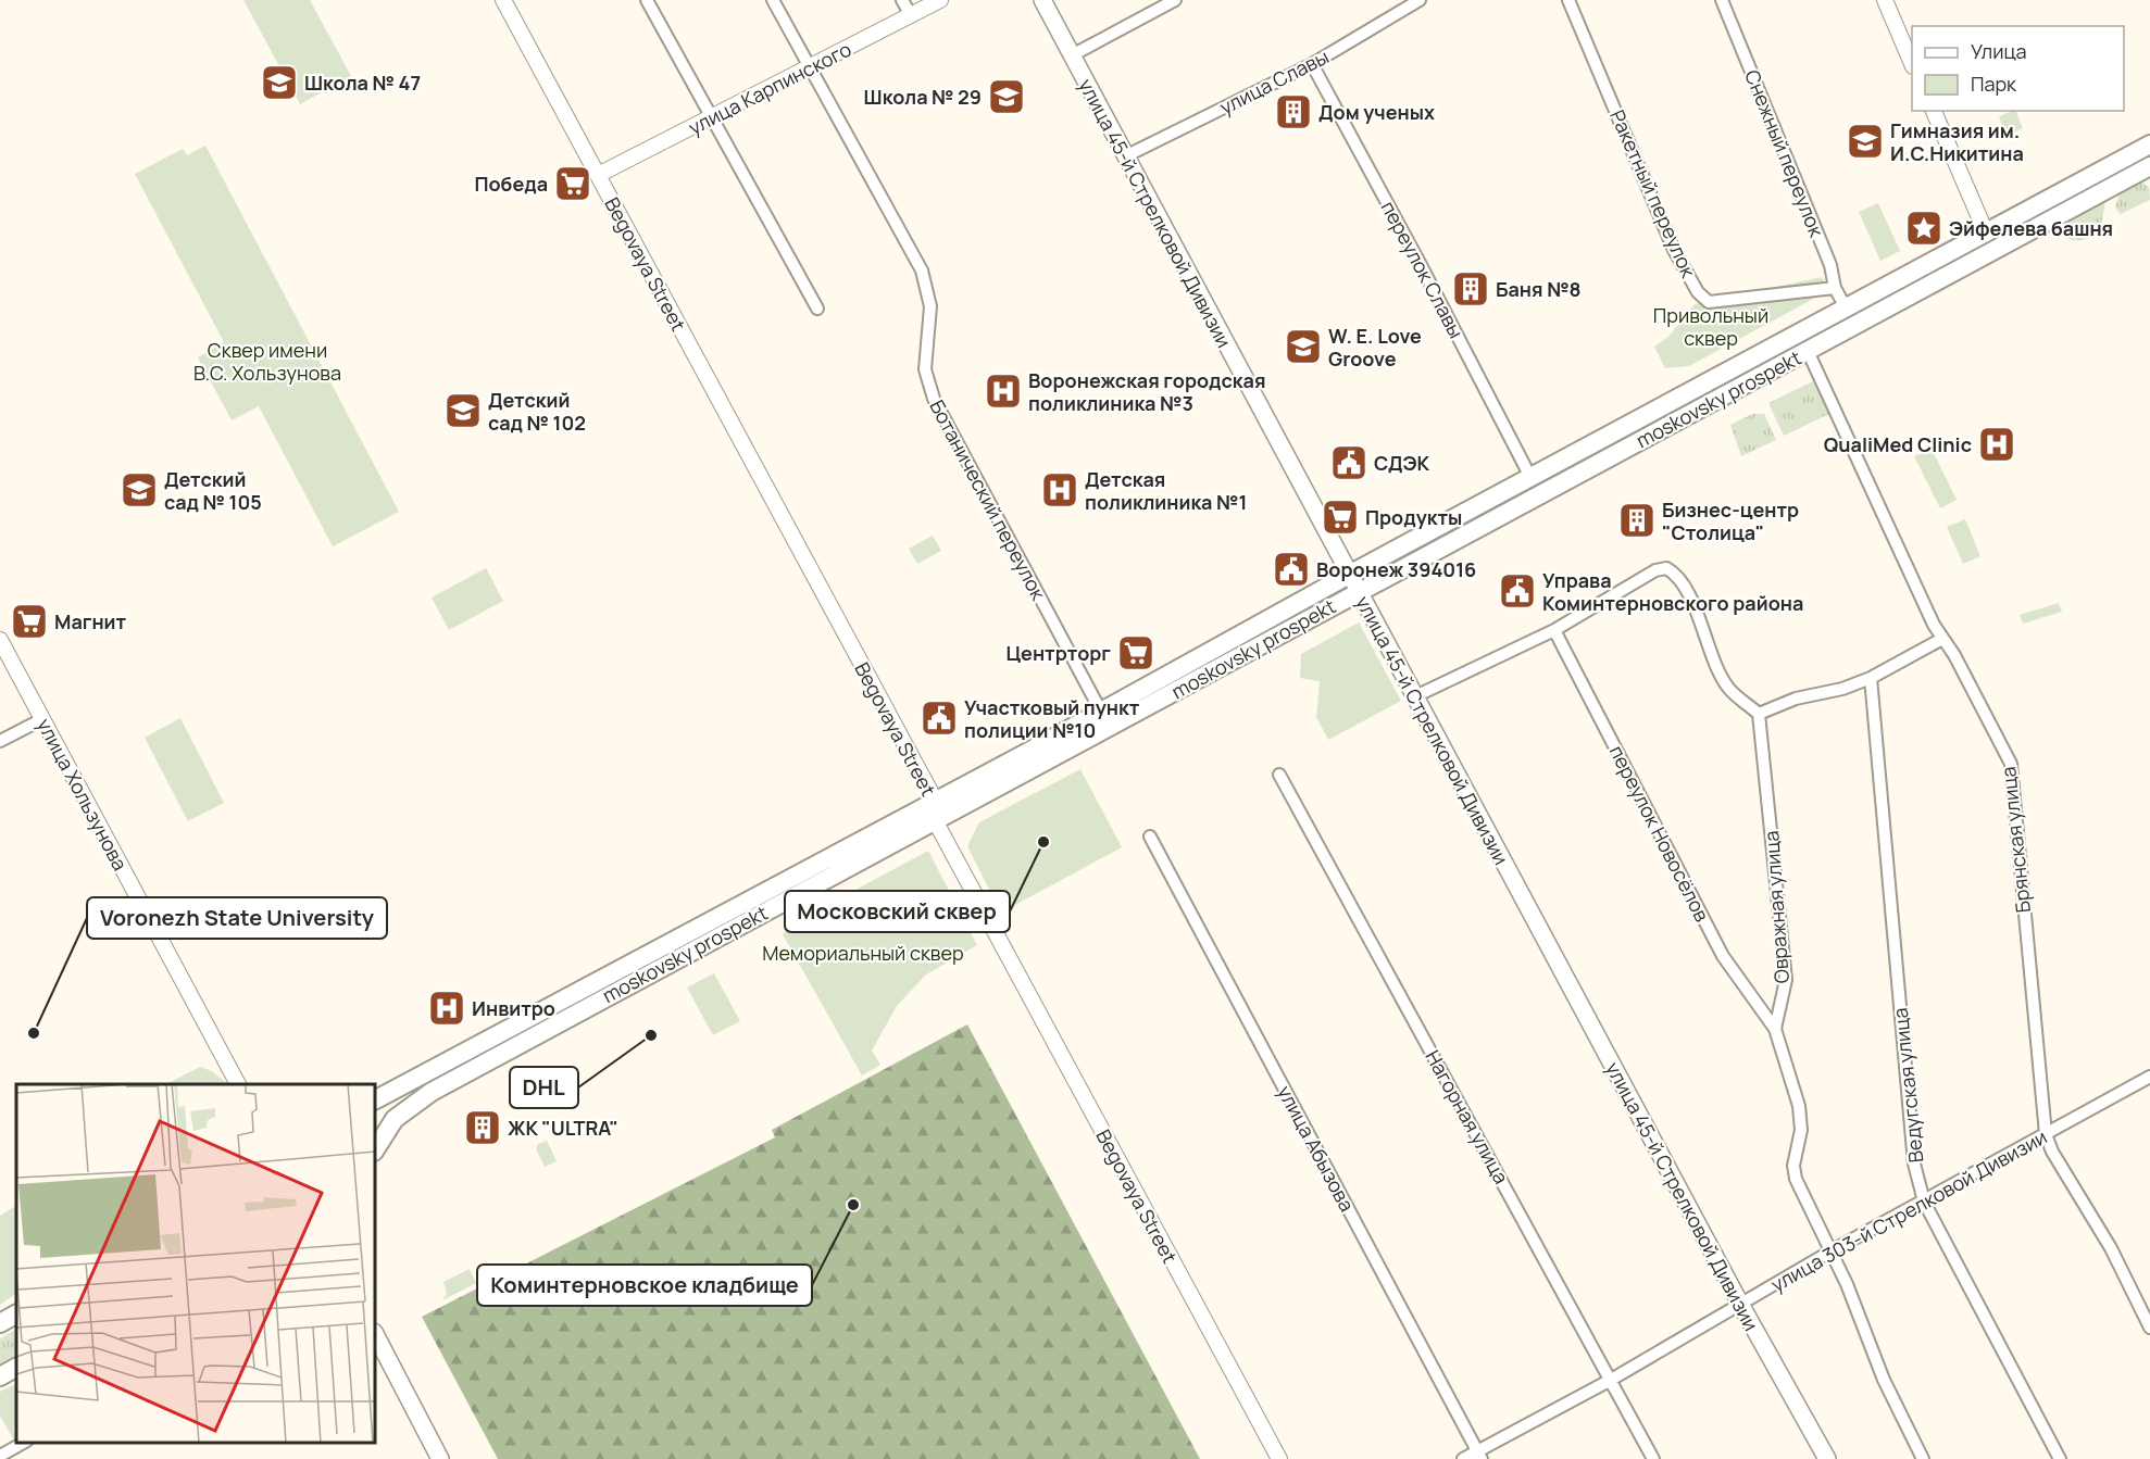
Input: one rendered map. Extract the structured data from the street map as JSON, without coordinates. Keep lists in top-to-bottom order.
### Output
{
  "streets": {
    "main road": ["улица 45-й Стрелковой Дивизии", "moskovsky prospekt", "Брянская улица"],
    "street": [
      "улица Славы",
      "улица Карпинского",
      "Снежный переулок",
      "Ракетный переулок",
      "Begovaya Street",
      "переулок Славы",
      "Ботанический переулок",
      "улица Хользунова",
      "переулок Новосёлов",
      "Овражная улица",
      "Ведугская улица",
      "Нагорная улица",
      "улица Абызова",
      "улица 303-й Стрелковой Дивизии"
    ]
  },
  "crossings": [
    ["улица Славы", "улица 45-й Стрелковой Дивизии"],
    ["улица Славы", "переулок Славы"],
    ["улица Карпинского", "Begovaya Street"],
    ["улица Карпинского", "Ботанический переулок"],
    ["Снежный переулок", "Ракетный переулок"],
    ["Снежный переулок", "moskovsky prospekt"],
    ["улица 45-й Стрелковой Дивизии", "moskovsky prospekt"],
    ["улица 45-й Стрелковой Дивизии", "улица 303-й Стрелковой Дивизии"],
    ["Begovaya Street", "moskovsky prospekt"],
    ["переулок Славы", "moskovsky prospekt"],
    ["moskovsky prospekt", "Ботанический переулок"],
    ["moskovsky prospekt", "Брянская улица"],
    ["переулок Новосёлов", "Овражная улица"],
    ["Брянская улица", "улица 303-й Стрелковой Дивизии"],
    ["Овражная улица", "улица 303-й Стрелковой Дивизии"],
    ["Ведугская улица", "улица 303-й Стрелковой Дивизии"],
    ["Нагорная улица", "улица 303-й Стрелковой Дивизии"],
    ["улица Абызова", "улица 303-й Стрелковой Дивизии"]
  ],
  "parks": ["Привольный сквер", "Сквер имени В.С. Хользунова", "Мемориальный сквер"],
  "places": {
    "school or university": [
      "Школа № 47",
      "Школа № 29",
      "Гимназия им. И.С.Никитина",
      "W. E. Love Groove",
      "Детский сад № 102",
      "Детский сад № 105"
    ],
    "building": [
      "Дом ученых",
      "Баня №8",
      "Бизнес-центр \"Столица\"",
      "ЖК \"ULTRA\""
    ],
    "supermarket": [
      "Победа",
      "Продукты",
      "Магнит",
      "Центрторг"
    ],
    "place": ["Эйфелева башня"],
    "hospital": [
      "Воронежская городская поликлиника №3",
      "QualiMed Clinic",
      "Детская поликлиника №1",
      "Инвитро"
    ],
    "public building": [
      "СДЭК",
      "Воронеж 394016",
      "Управа Коминтерновского района",
      "Участковый пункт полиции №10"
    ],
    "other": [
      "Московский сквер",
      "Voronezh State University",
      "DHL",
      "Коминтерновское кладбище"
    ]
  },
  "legend": ["Улица", "Парк"]
}
